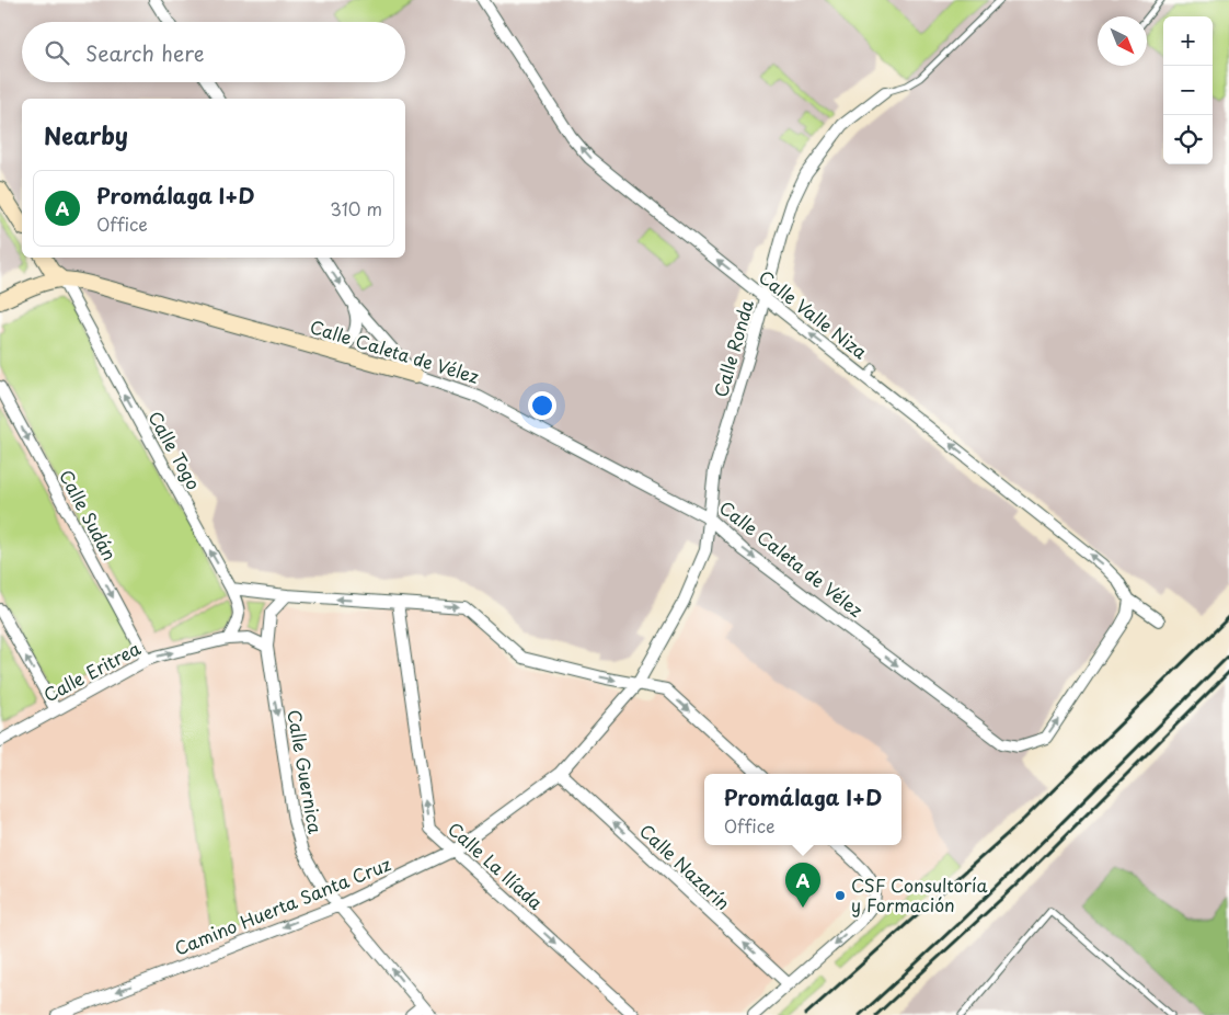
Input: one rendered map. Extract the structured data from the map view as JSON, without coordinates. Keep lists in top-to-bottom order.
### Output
{
  "streets": {
    "street": [
      "Calle Valle Niza",
      "Calle Ronda",
      "Calle Caleta de Vélez",
      "Calle Togo",
      "Calle Sudán",
      "Calle Eritrea",
      "Calle Guernica",
      "Calle La Ilíada",
      "Calle Nazarín",
      "Camino Huerta Santa Cruz"
    ]
  },
  "crossings": [
    ["Calle Valle Niza", "Calle Ronda"],
    ["Calle Valle Niza", "Calle Caleta de Vélez"],
    ["Calle Ronda", "Calle Caleta de Vélez"],
    ["Calle Ronda", "Camino Huerta Santa Cruz"],
    ["Calle Caleta de Vélez", "Calle Togo"],
    ["Calle Caleta de Vélez", "Camino Huerta Santa Cruz"],
    ["Calle Togo", "Calle Eritrea"],
    ["Calle Sudán", "Calle Eritrea"],
    ["Calle Eritrea", "Calle Guernica"],
    ["Calle Guernica", "Camino Huerta Santa Cruz"],
    ["Calle La Ilíada", "Camino Huerta Santa Cruz"],
    ["Calle Nazarín", "Camino Huerta Santa Cruz"]
  ],
  "one_way": [
    "Calle Valle Niza",
    "Calle Togo",
    "Calle Sudán",
    "Calle Nazarín",
    "Camino Huerta Santa Cruz"
  ],
  "places": ["CSF Consultoría y Formación"],
  "north": "bottom right",
  "page": {
    "map_buttons": ["+", "−"],
    "search": "Search here",
    "heading": "Nearby",
    "list": [
      {
        "mark": "A",
        "name": "Promálaga I+D",
        "note": "Office",
        "value": "310 m"
      }
    ],
    "popup": ["Promálaga I+D", "Office"],
    "pins": "A"
  }
}
